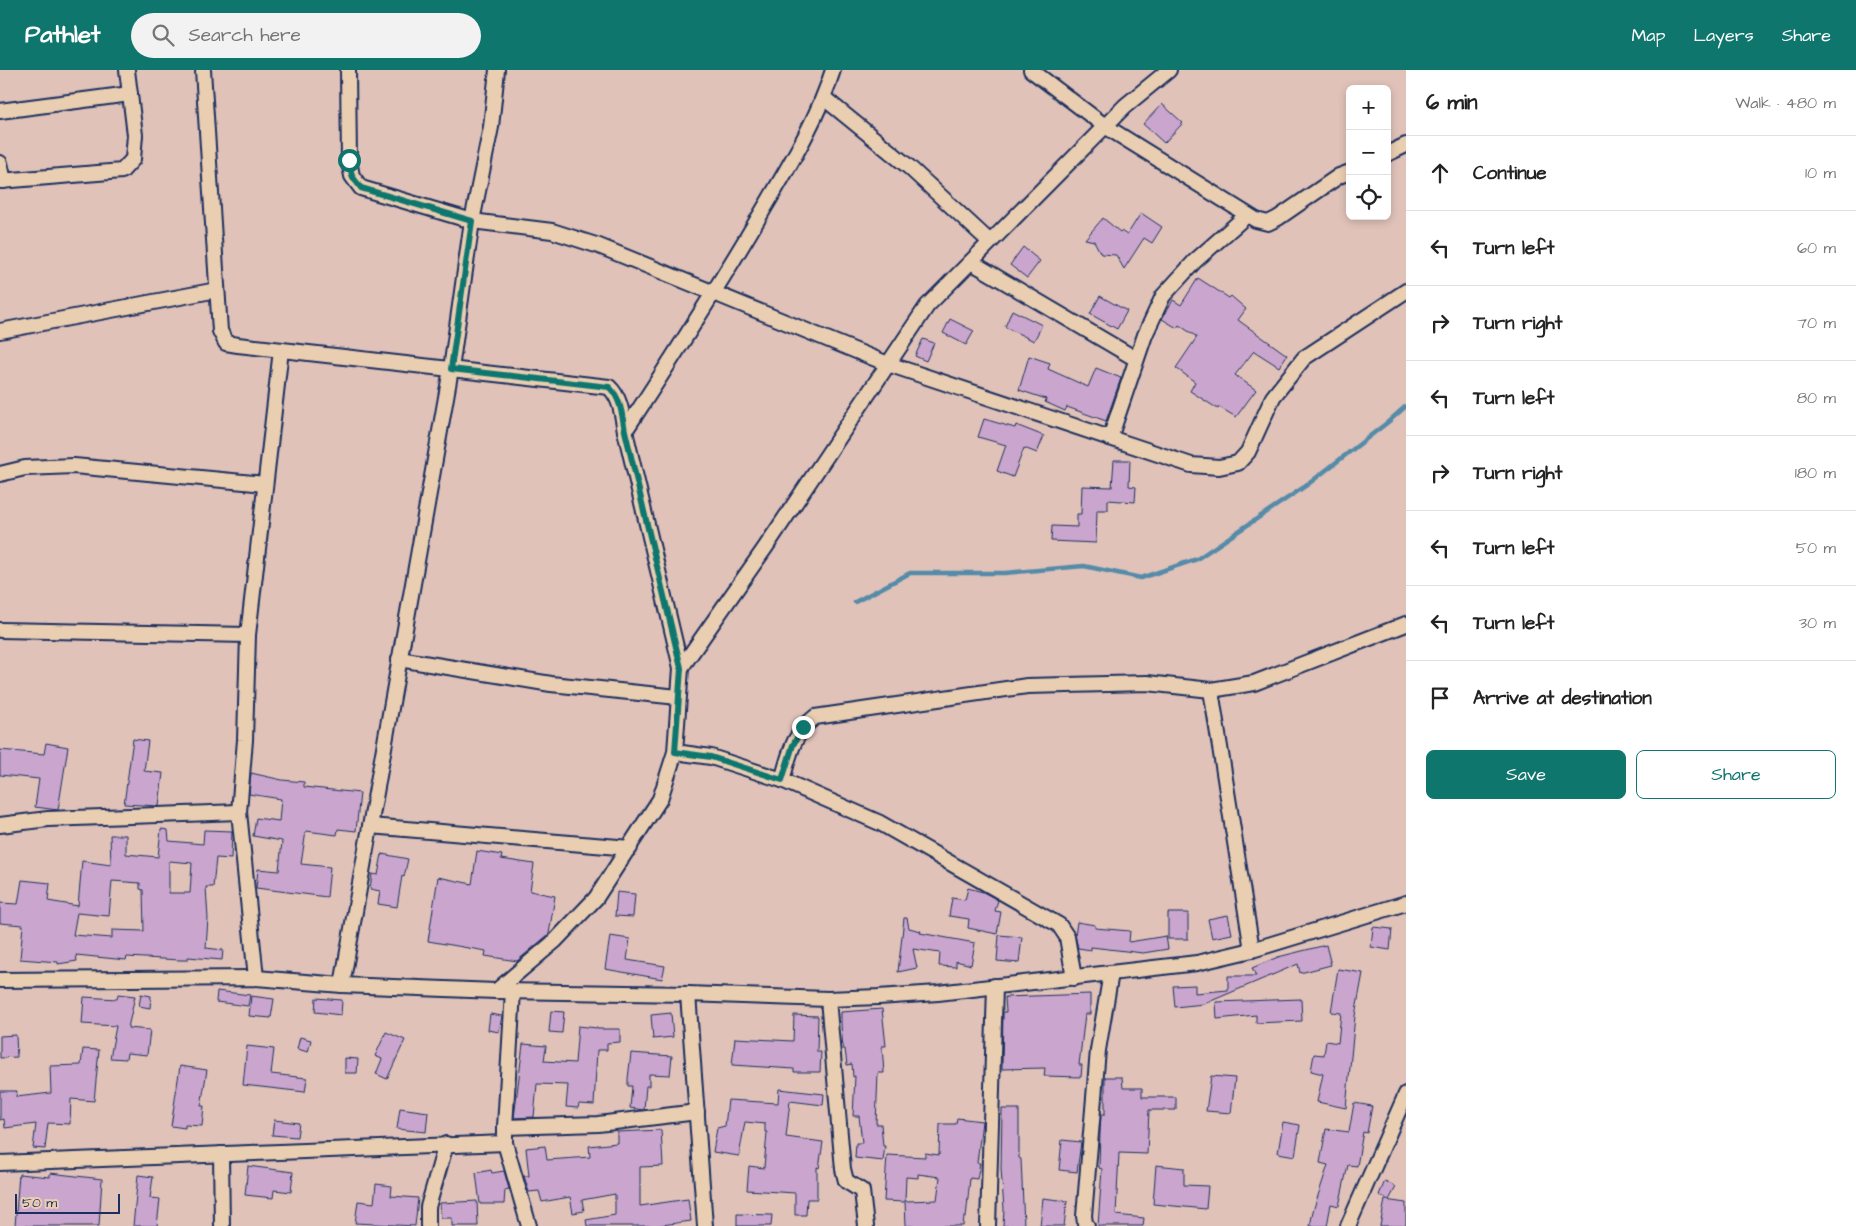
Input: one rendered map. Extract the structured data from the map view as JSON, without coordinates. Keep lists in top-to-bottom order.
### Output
{
  "scale_bar": "50 m",
  "page": {
    "header": "Pathlet",
    "search": "Search here",
    "nav": ["Map", "Layers", "Share"],
    "heading": ["6 min", "Walk · 480 m"],
    "map_buttons": ["+", "−"],
    "list": [
      ["Continue", "10 m"],
      ["Turn left", "60 m"],
      ["Turn right", "70 m"],
      ["Turn left", "80 m"],
      ["Turn right", "180 m"],
      ["Turn left", "50 m"],
      ["Turn left", "30 m"],
      "Arrive at destination"
    ],
    "buttons": ["Save", "Share"],
    "scale": "50 m"
  }
}
